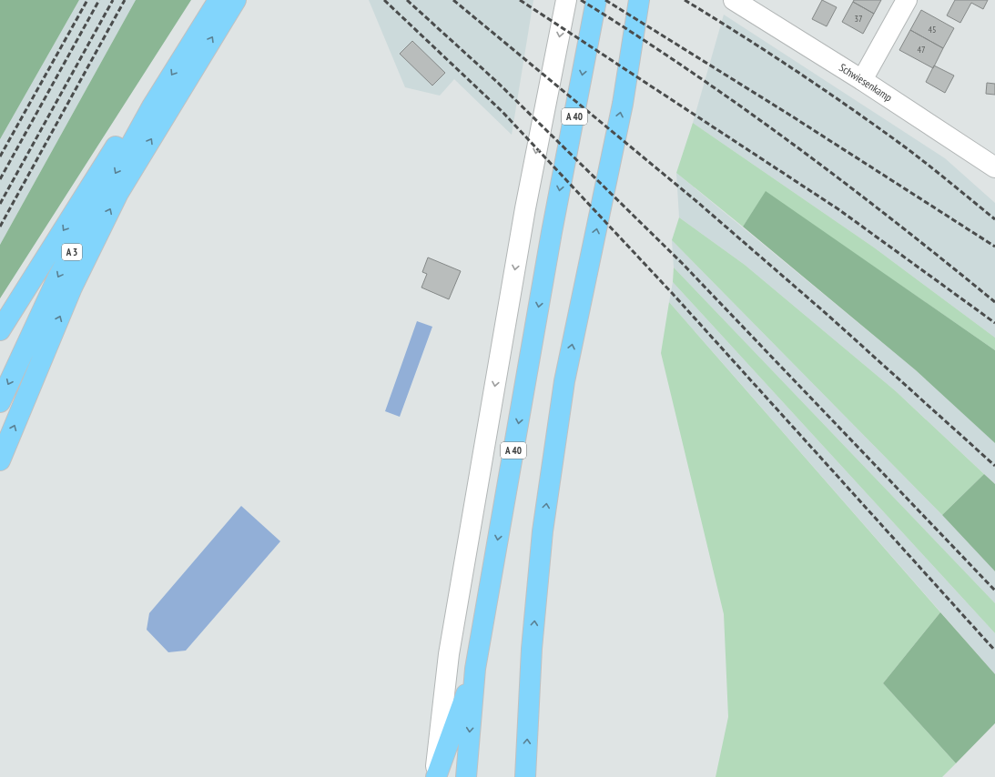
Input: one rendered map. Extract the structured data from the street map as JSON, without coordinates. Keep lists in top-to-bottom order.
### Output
{
  "streets": {
    "highway": ["A 40", "A 3"],
    "street": ["Schwiesenkamp"]
  },
  "house_numbers": ["37", "45", "47"]
}
